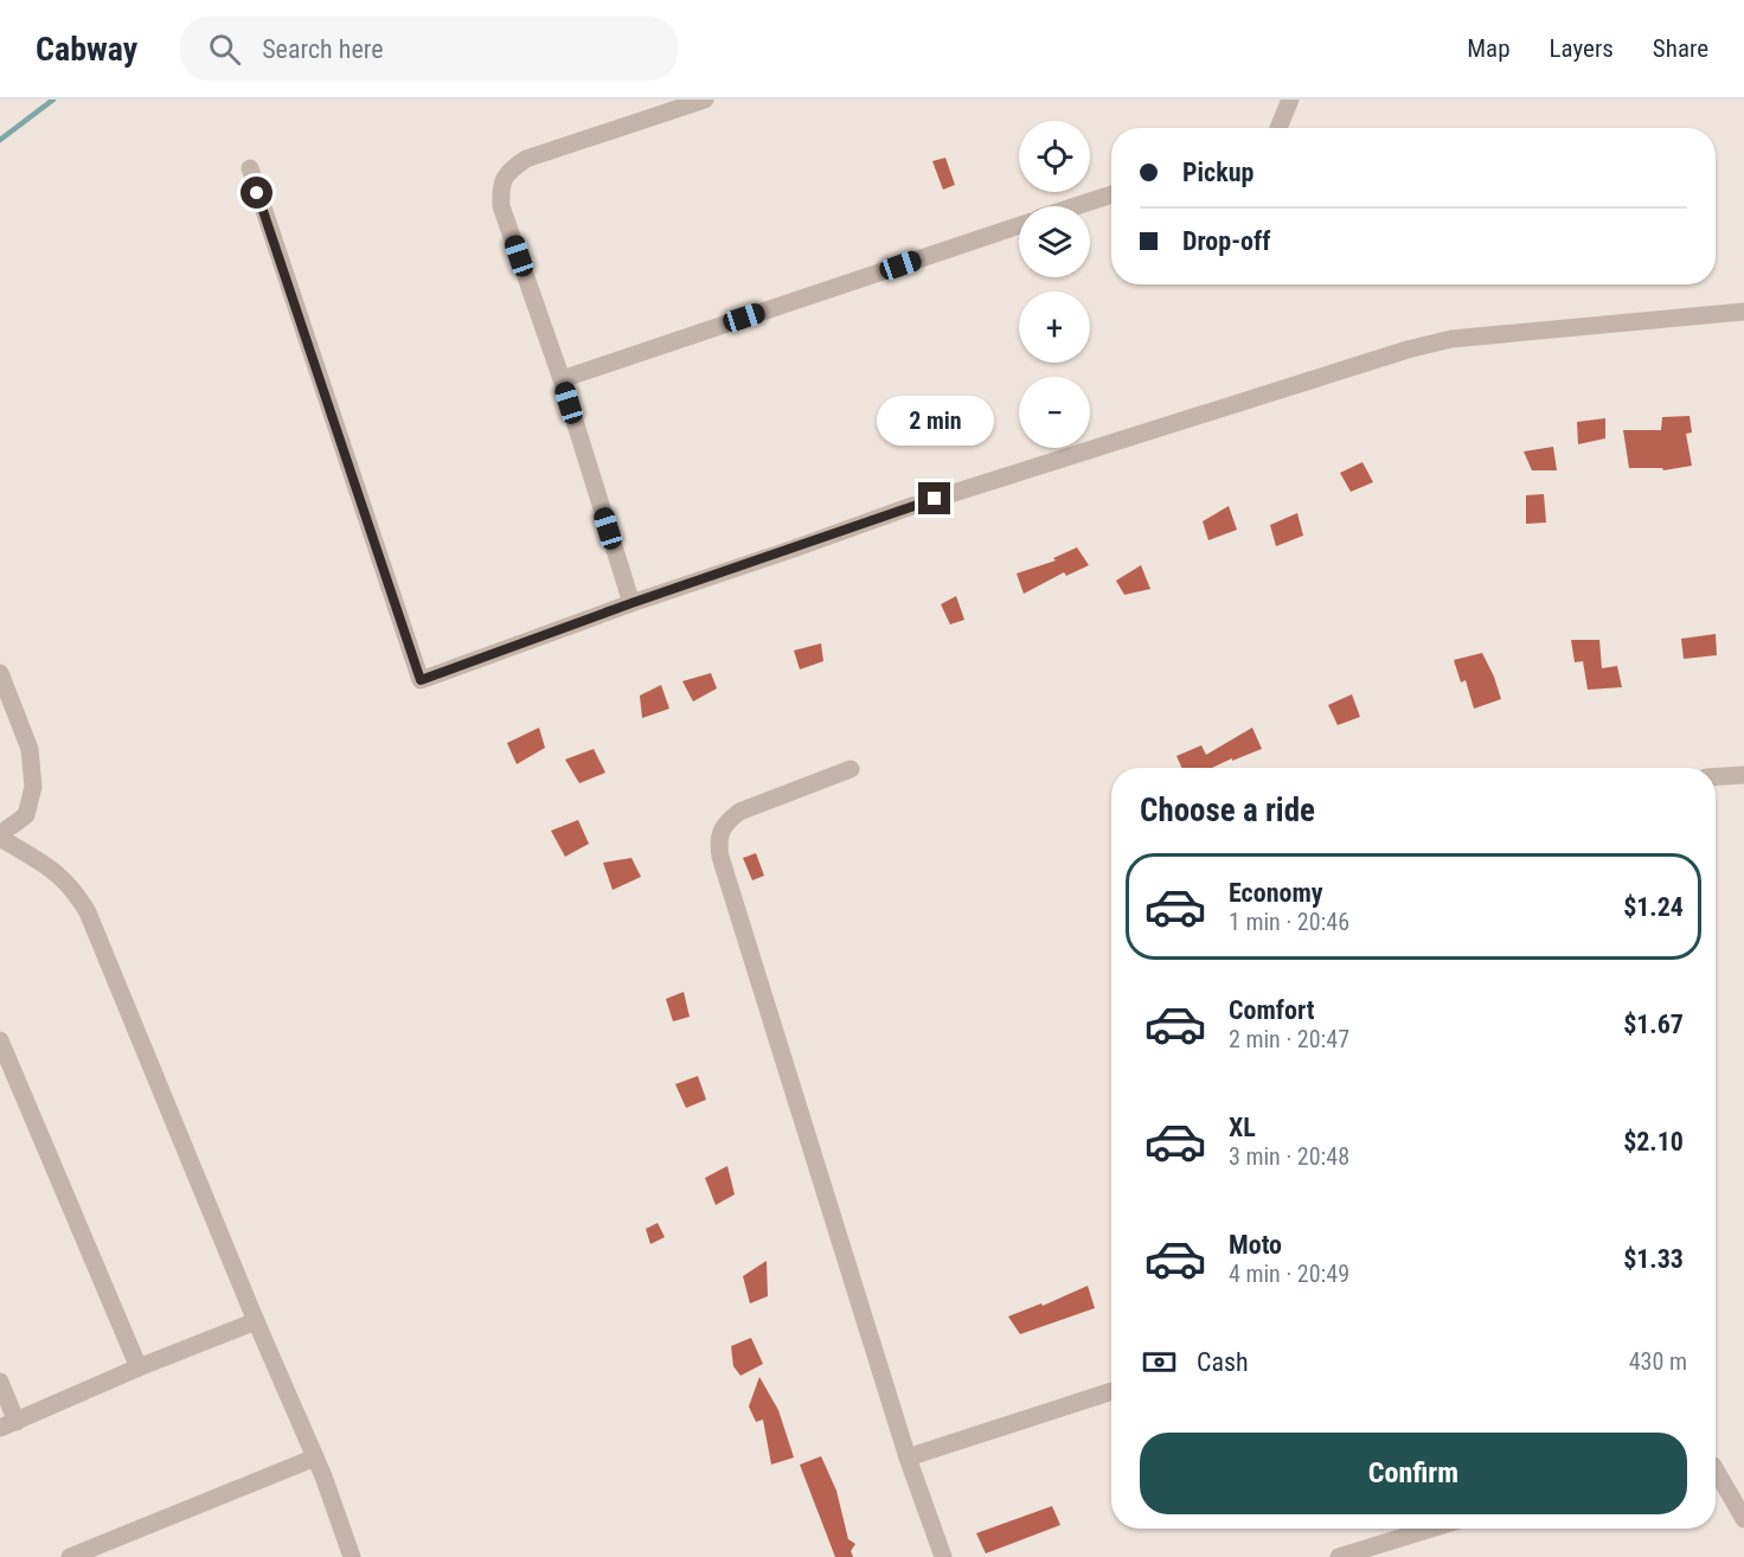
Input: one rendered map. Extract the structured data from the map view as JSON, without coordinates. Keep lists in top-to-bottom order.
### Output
{
  "page": {
    "header": "Cabway",
    "search": "Search here",
    "nav": ["Map", "Layers", "Share"],
    "map_buttons": ["+", "−"],
    "banner": ["Pickup", "Drop-off"],
    "bubble": "2 min",
    "heading": "Choose a ride",
    "list": [
      {
        "name": "Economy",
        "note": "1 min · 20:46",
        "value": "$1.24"
      },
      {
        "name": "Comfort",
        "note": "2 min · 20:47",
        "value": "$1.67"
      },
      {
        "name": "XL",
        "note": "3 min · 20:48",
        "value": "$2.10"
      },
      {
        "name": "Moto",
        "note": "4 min · 20:49",
        "value": "$1.33"
      }
    ],
    "pay": ["Cash", "430 m"],
    "buttons": "Confirm"
  }
}
